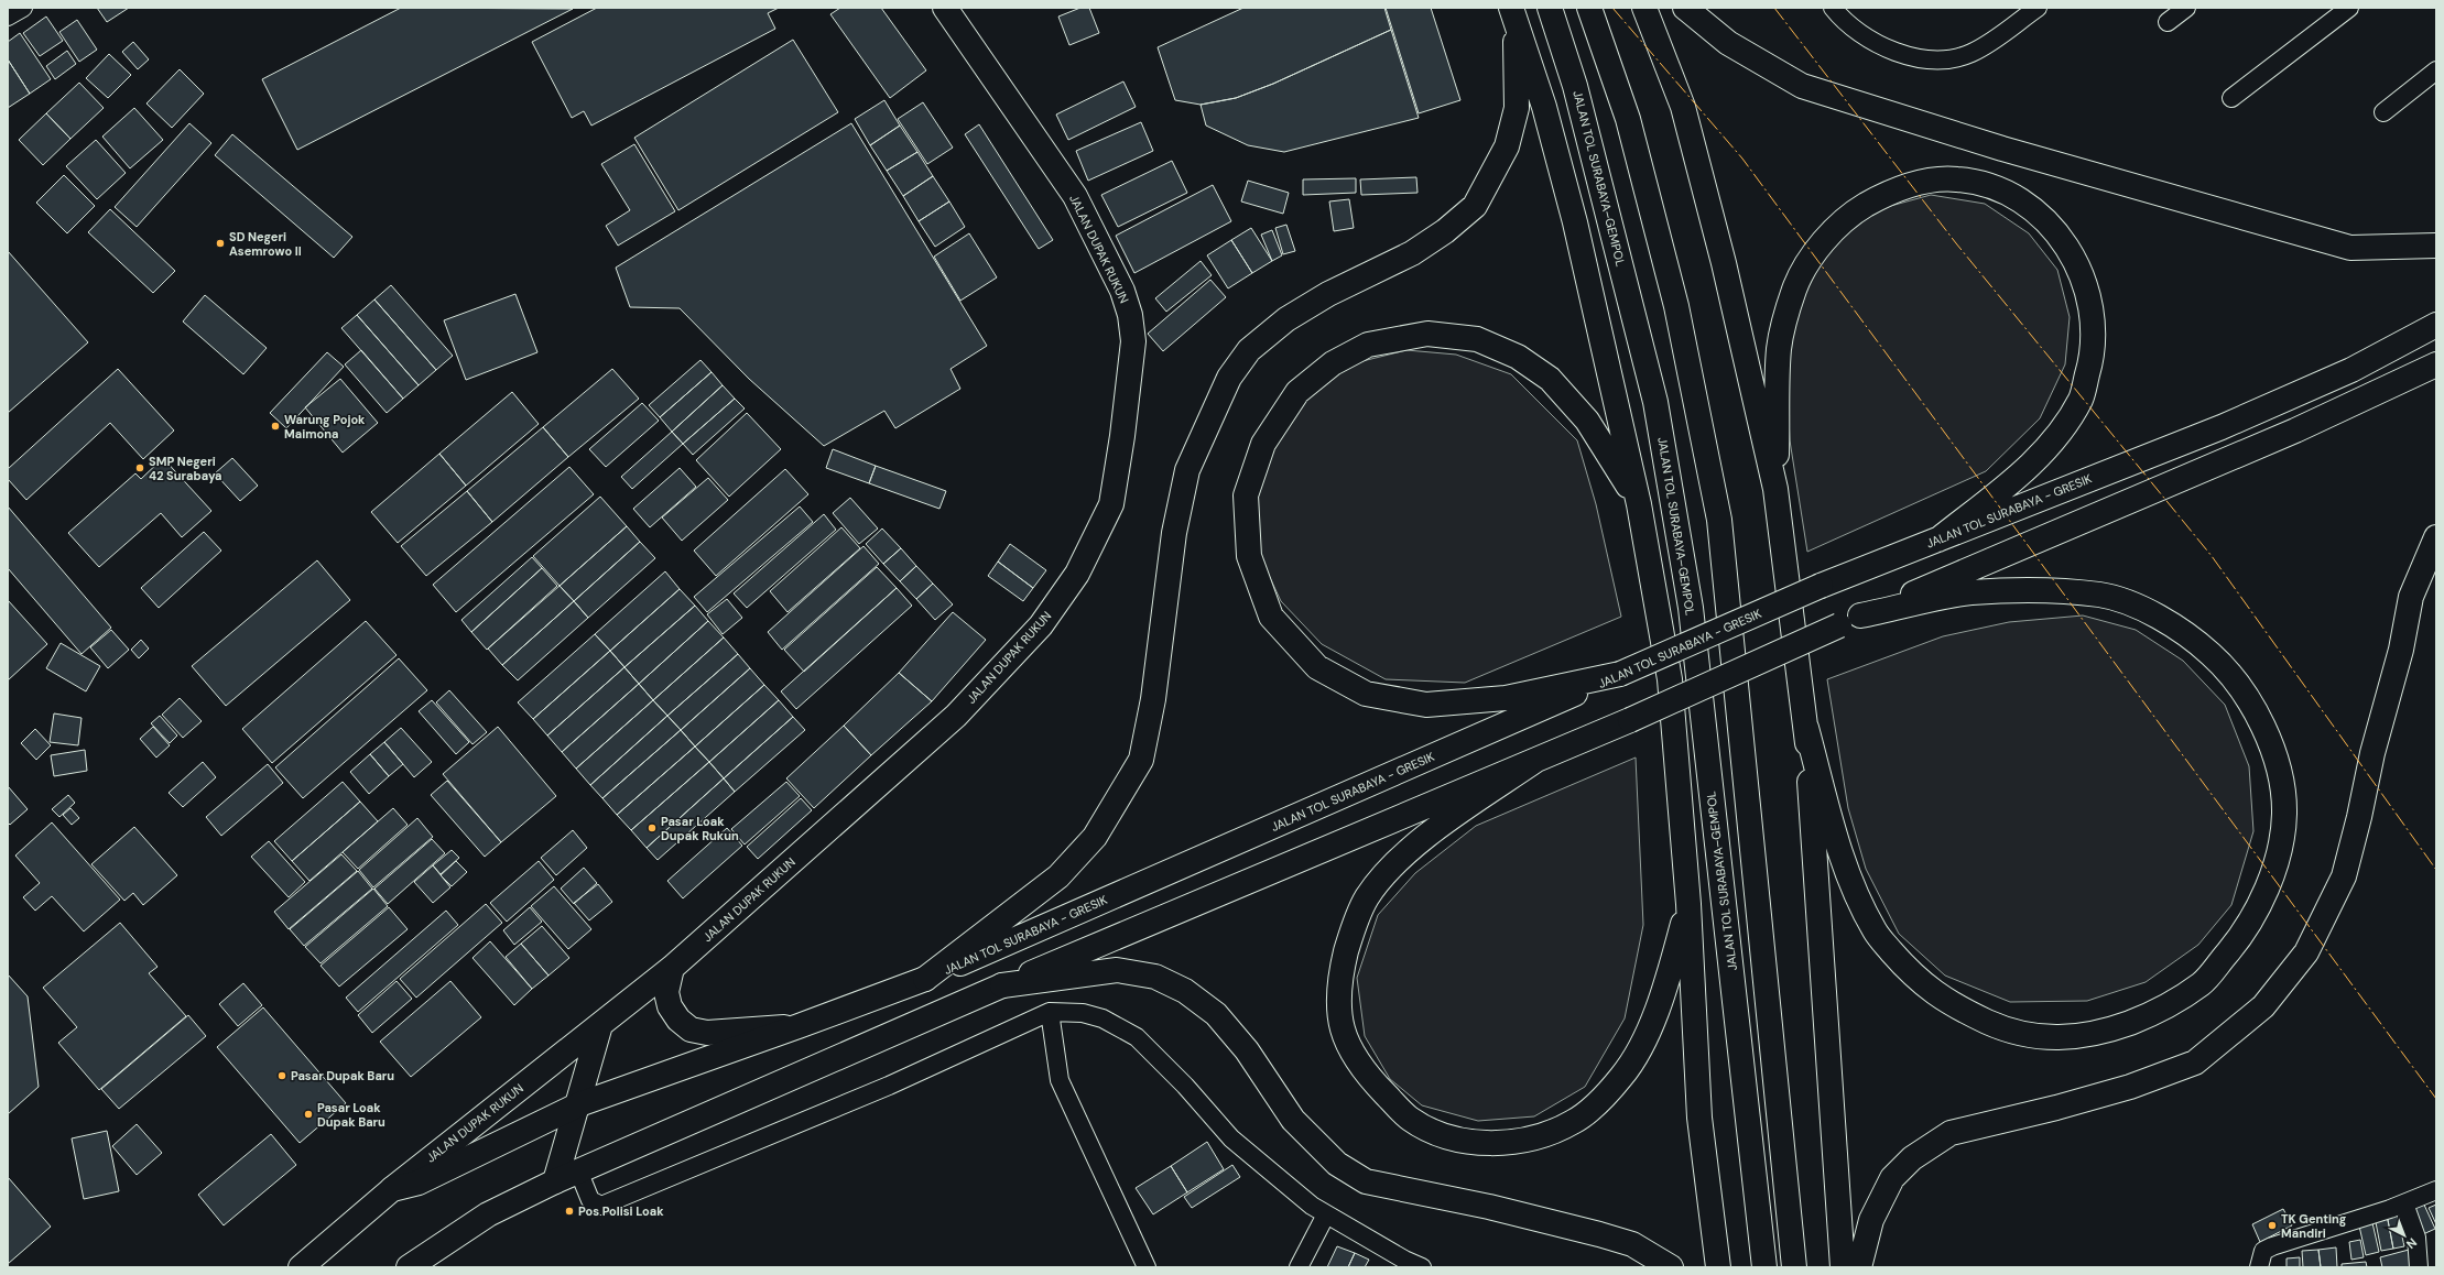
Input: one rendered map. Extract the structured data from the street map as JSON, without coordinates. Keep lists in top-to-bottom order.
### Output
{
  "streets": {
    "main road": ["JALAN TOL SURABAYA–GEMPOL", "JALAN DUPAK RUKUN", "JALAN TOL SURABAYA - GRESIK"]
  },
  "crossings": [
    ["JALAN DUPAK RUKUN", "JALAN TOL SURABAYA - GRESIK"]
  ],
  "places": [
    "SD Negeri Asemrowo II",
    "Warung Pojok Maimona",
    "SMP Negeri 42 Surabaya",
    "Pasar Loak Dupak Rukun",
    "Pasar Dupak Baru",
    "Pasar Loak Dupak Baru",
    "Pos Polisi Loak",
    "TK Genting Mandiri"
  ],
  "north": "bottom right"
}
